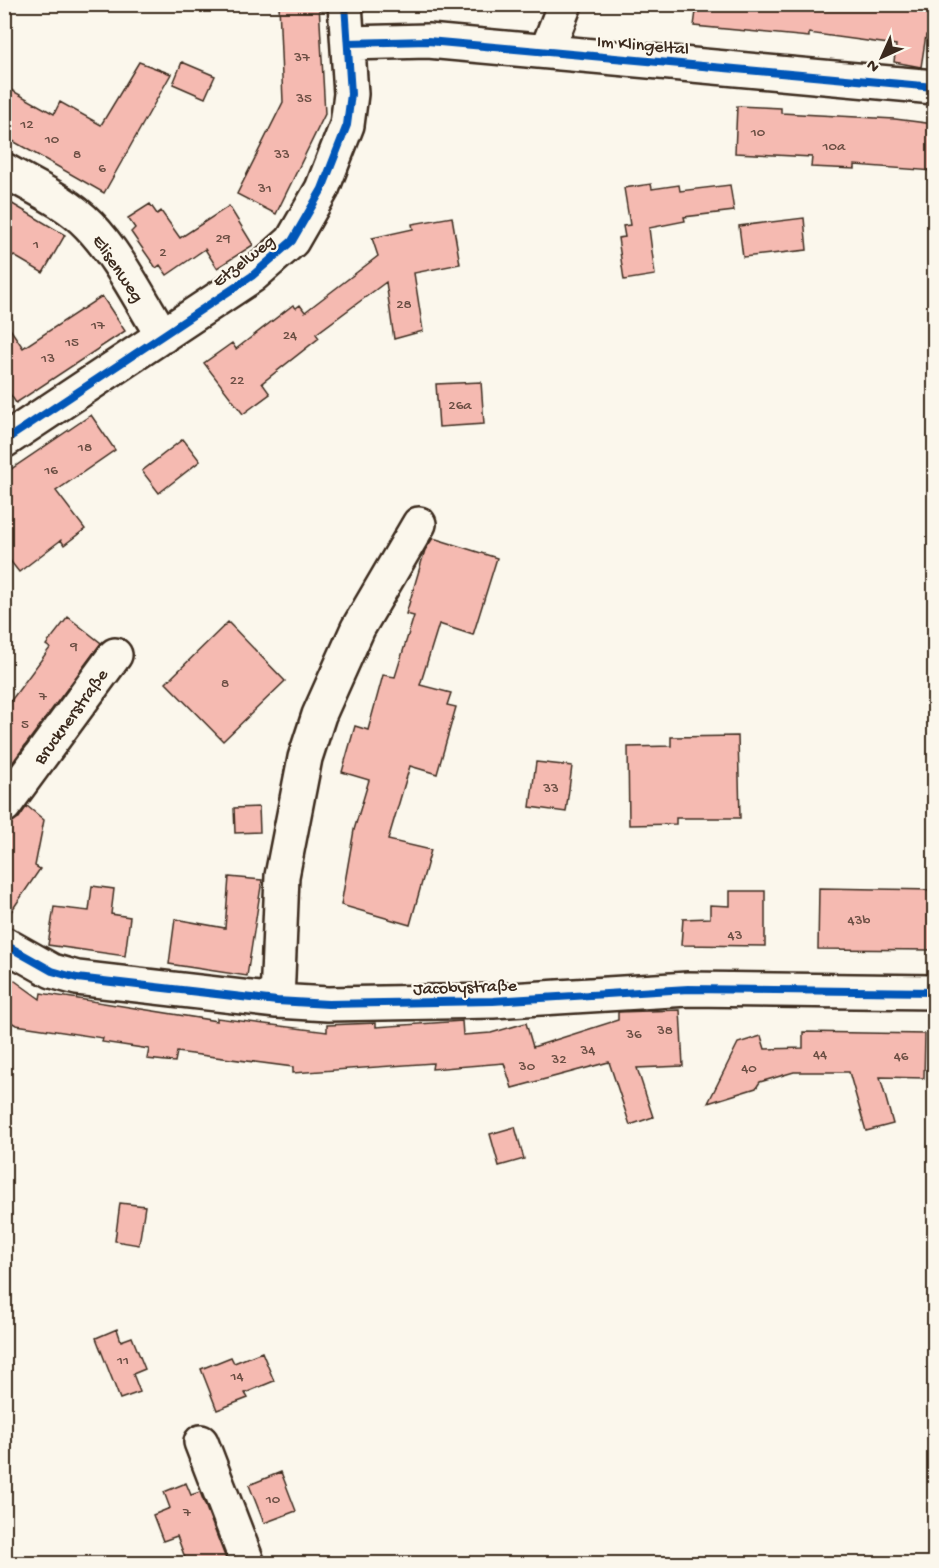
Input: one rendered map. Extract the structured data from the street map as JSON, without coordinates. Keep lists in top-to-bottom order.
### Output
{
  "streets": {
    "street": [
      "Im Klingeltal",
      "Etzelweg",
      "Elisenweg",
      "Brucknerstraße",
      "Jacobystraße"
    ]
  },
  "crossings": [
    ["Im Klingeltal", "Etzelweg"],
    ["Etzelweg", "Elisenweg"]
  ],
  "house_numbers": [
    "37",
    "35",
    "12",
    "10",
    "10",
    "10a",
    "8",
    "33",
    "6",
    "31",
    "29",
    "1",
    "2",
    "28",
    "17",
    "24",
    "15",
    "13",
    "22",
    "26a",
    "18",
    "16",
    "9",
    "8",
    "7",
    "5",
    "33",
    "43b",
    "43",
    "38",
    "36",
    "34",
    "44",
    "46",
    "32",
    "30",
    "40",
    "11",
    "14",
    "10",
    "7"
  ],
  "north": "bottom left"
}
